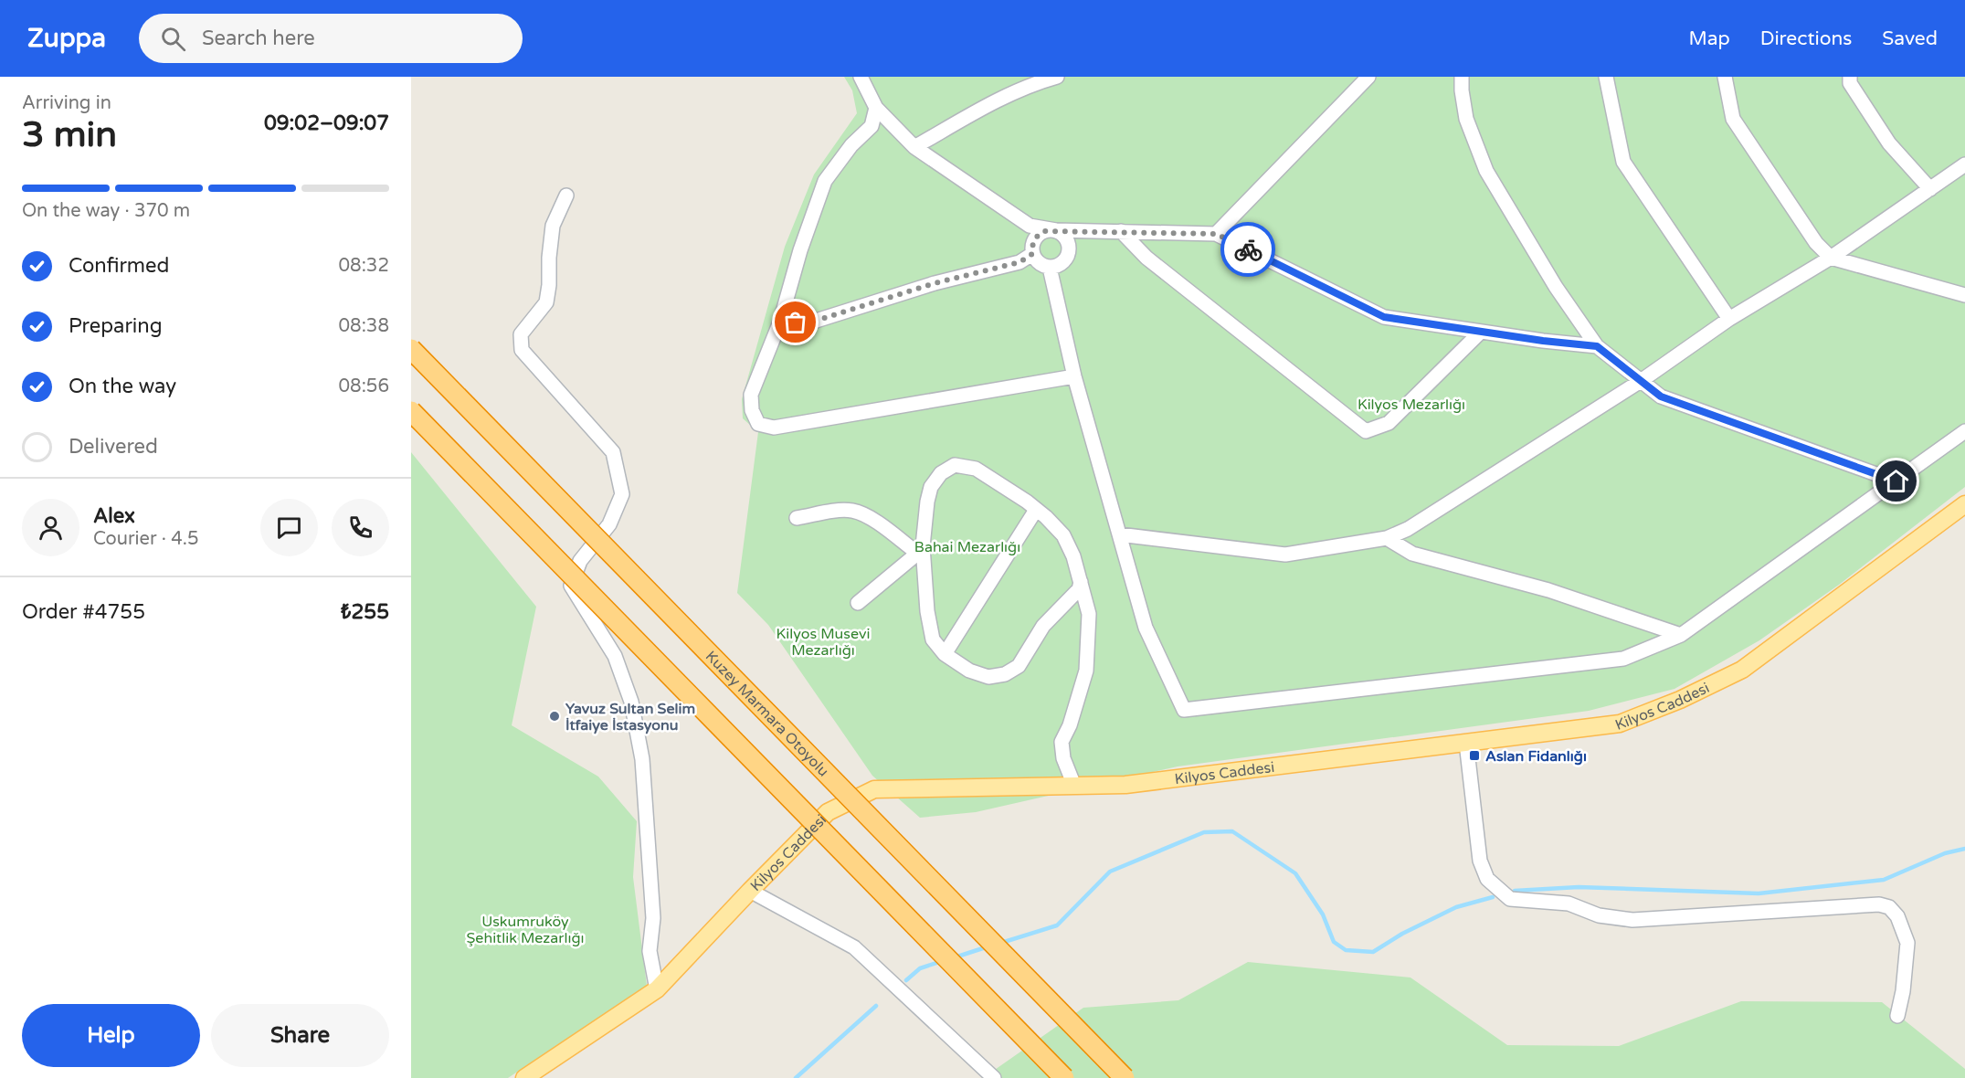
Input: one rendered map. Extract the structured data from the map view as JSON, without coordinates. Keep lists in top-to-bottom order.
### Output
{
  "streets": {
    "highway": ["Kuzey Marmara Otoyolu"],
    "main road": ["Kilyos Caddesi"]
  },
  "parks": [
    "Kilyos Mezarlığı",
    "Bahai Mezarlığı",
    "Kilyos Musevi Mezarlığı",
    "Uskumruköy Şehitlik Mezarlığı"
  ],
  "places": {
    "other": ["Yavuz Sultan Selim İtfaiye İstasyonu"],
    "transit": ["Aslan Fidanlığı"]
  },
  "page": {
    "header": "Zuppa",
    "search": "Search here",
    "nav": ["Map", "Directions", "Saved"],
    "heading": ["3 min", "Arriving in", "09:02–09:07"],
    "panel": [
      "Alex",
      "Courier · 4.5",
      "Order #4755",
      "₺255"
    ],
    "bar": "On the way · 370 m",
    "list": [
      ["Confirmed", "08:32"],
      ["Preparing", "08:38"],
      ["On the way", "08:56"],
      "Delivered"
    ],
    "buttons": ["Help", "Share"]
  }
}
